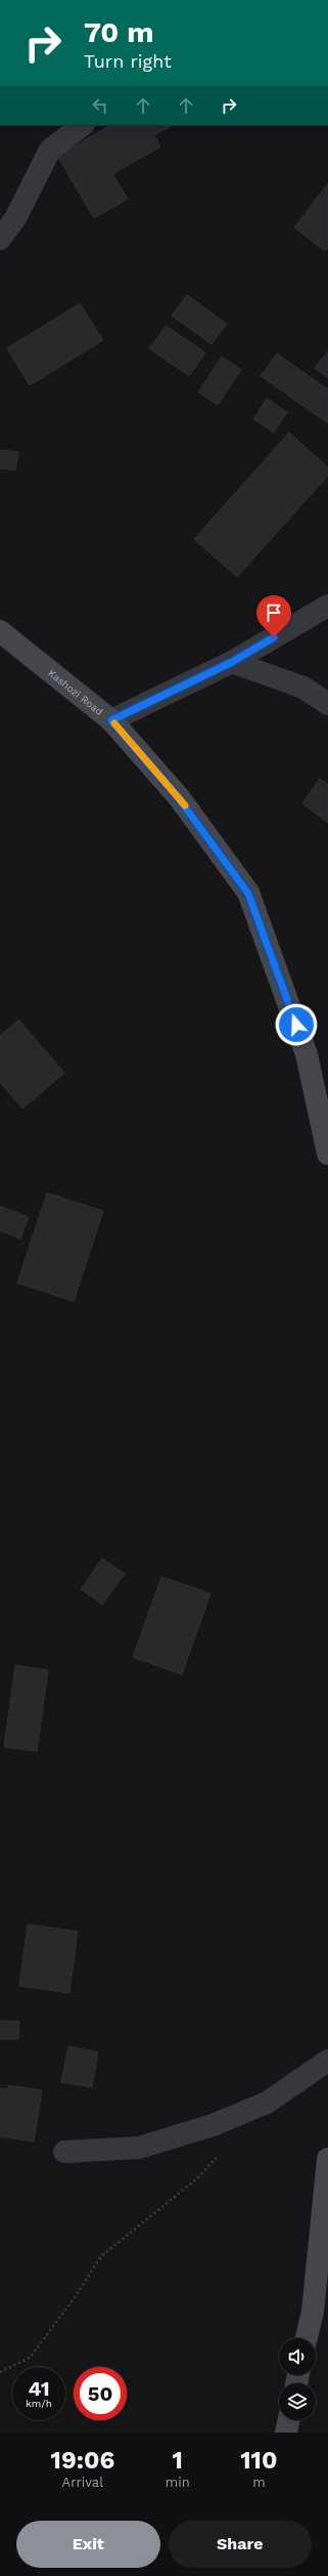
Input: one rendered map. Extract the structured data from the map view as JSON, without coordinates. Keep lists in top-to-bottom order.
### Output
{
  "streets": {
    "main road": ["Kashozi Road"]
  },
  "page": {
    "turn": ["70 m", "Turn right"],
    "speed": "41 km/h",
    "limit": "50",
    "eta": [
      "19:06",
      "Arrival",
      "1",
      "min",
      "110",
      "m"
    ],
    "buttons": ["Exit", "Share"]
  }
}
